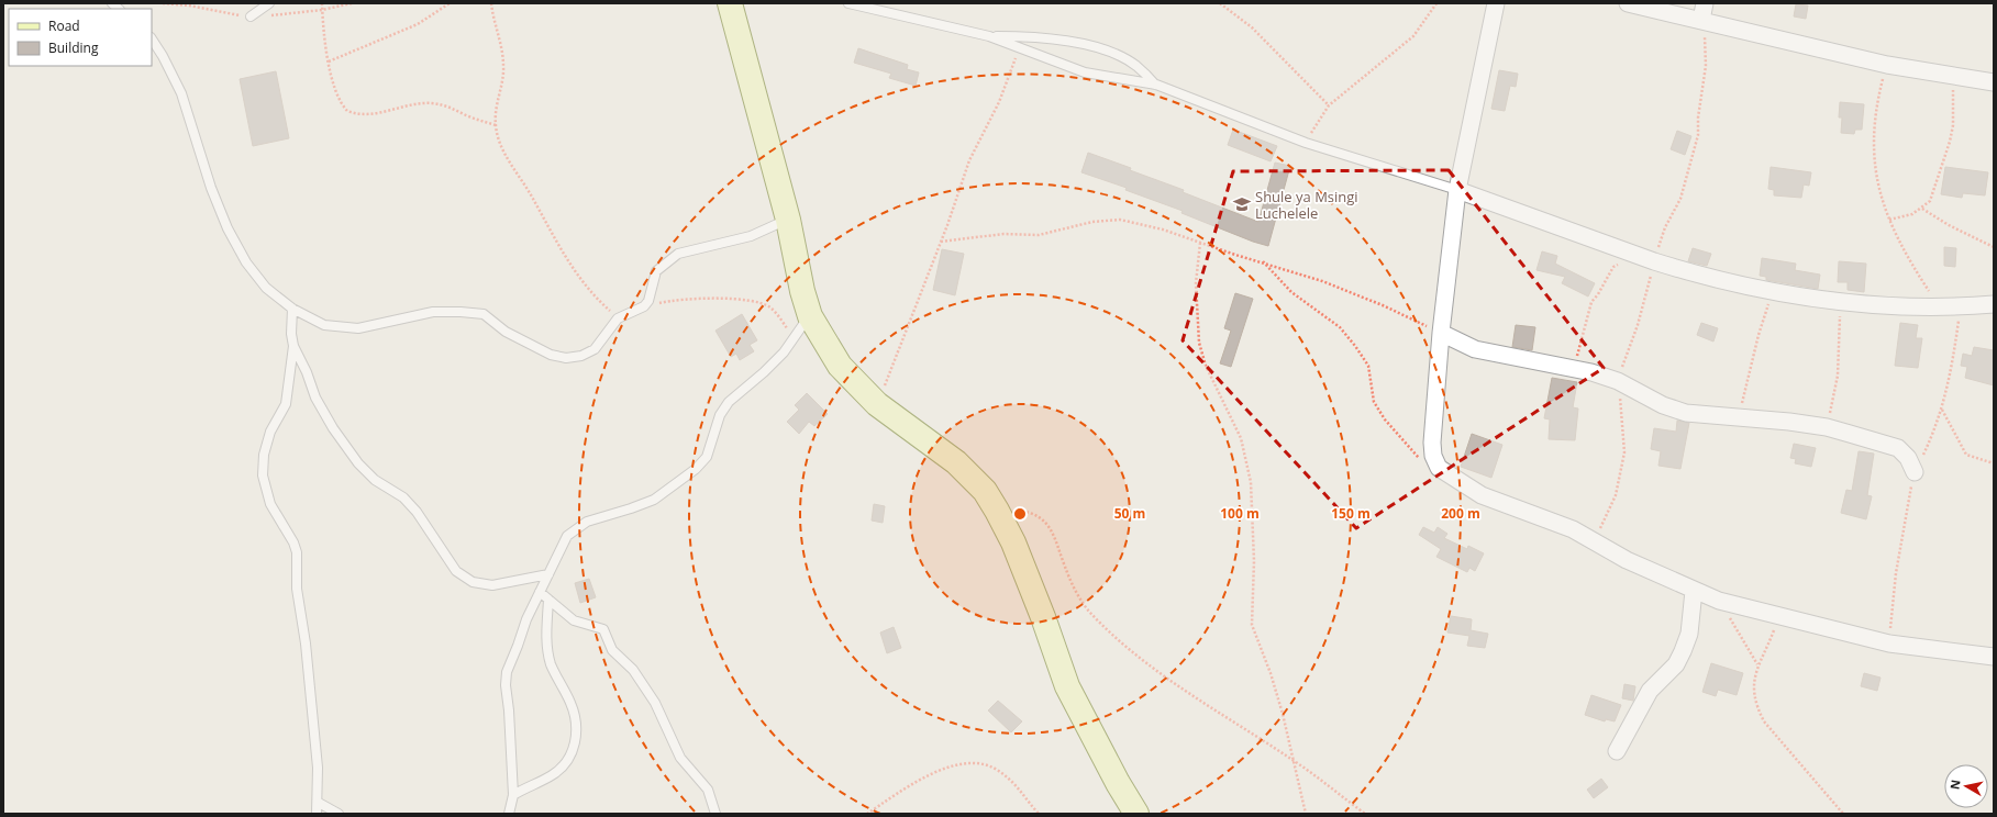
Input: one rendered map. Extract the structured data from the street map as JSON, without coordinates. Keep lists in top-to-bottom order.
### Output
{
  "places": {
    "school or university": ["Shule ya Msingi Luchelele"]
  },
  "legend": ["Road", "Building"],
  "north": "left",
  "rings": [
    "50 m",
    "100 m",
    "150 m",
    "200 m"
  ]
}
